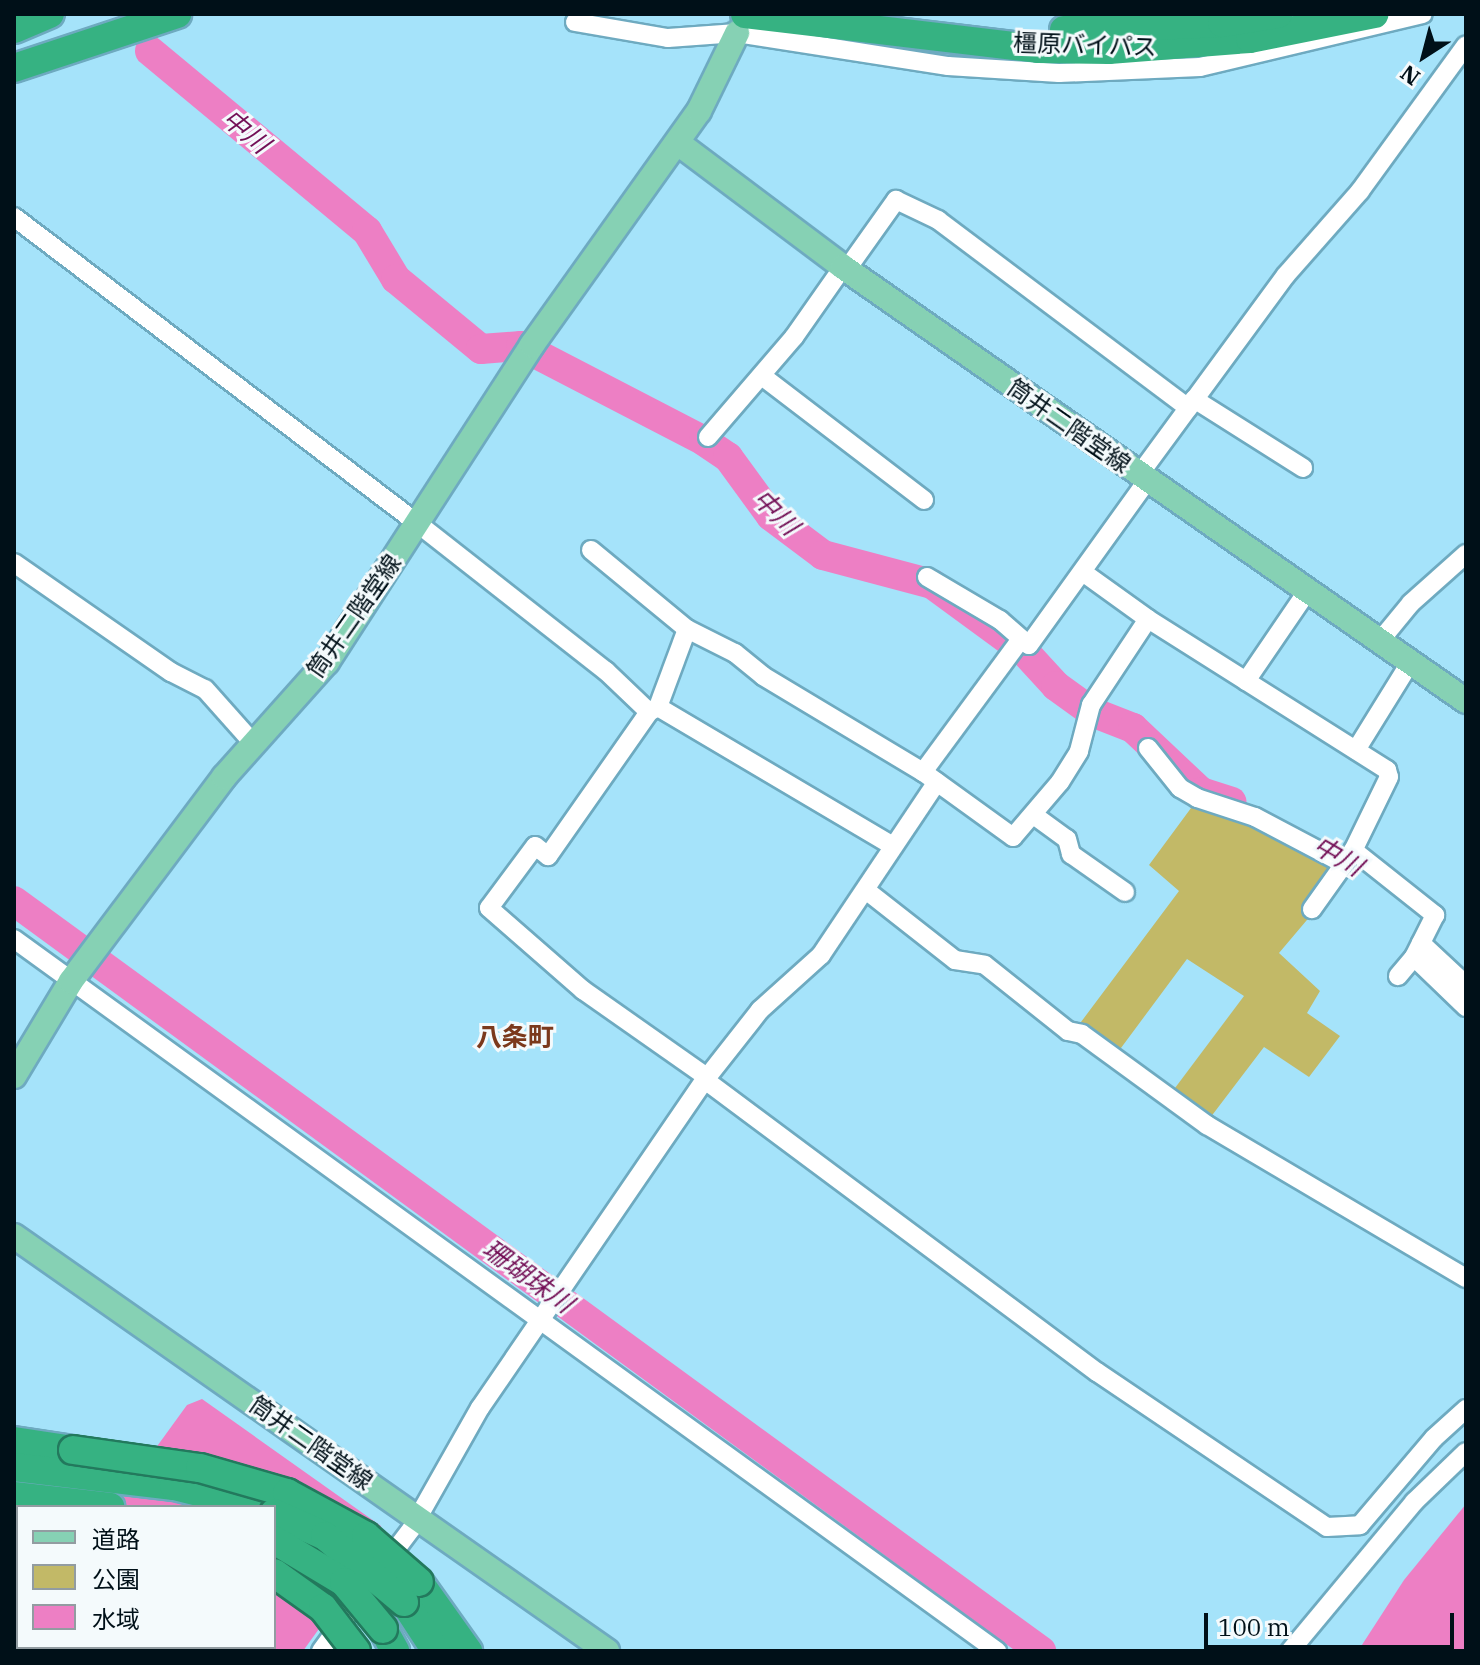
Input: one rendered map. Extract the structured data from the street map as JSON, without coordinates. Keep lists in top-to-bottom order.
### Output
{
  "streets": {
    "highway": ["橿原バイパス"],
    "main road": ["筒井二階堂線"]
  },
  "crossings": [
    ["橿原バイパス", "筒井二階堂線"]
  ],
  "districts": ["八条町"],
  "water": ["中川", "珊瑚珠川"],
  "legend": ["道路", "公園", "水域"],
  "scale_bar": "100 m",
  "north": "bottom left"
}
